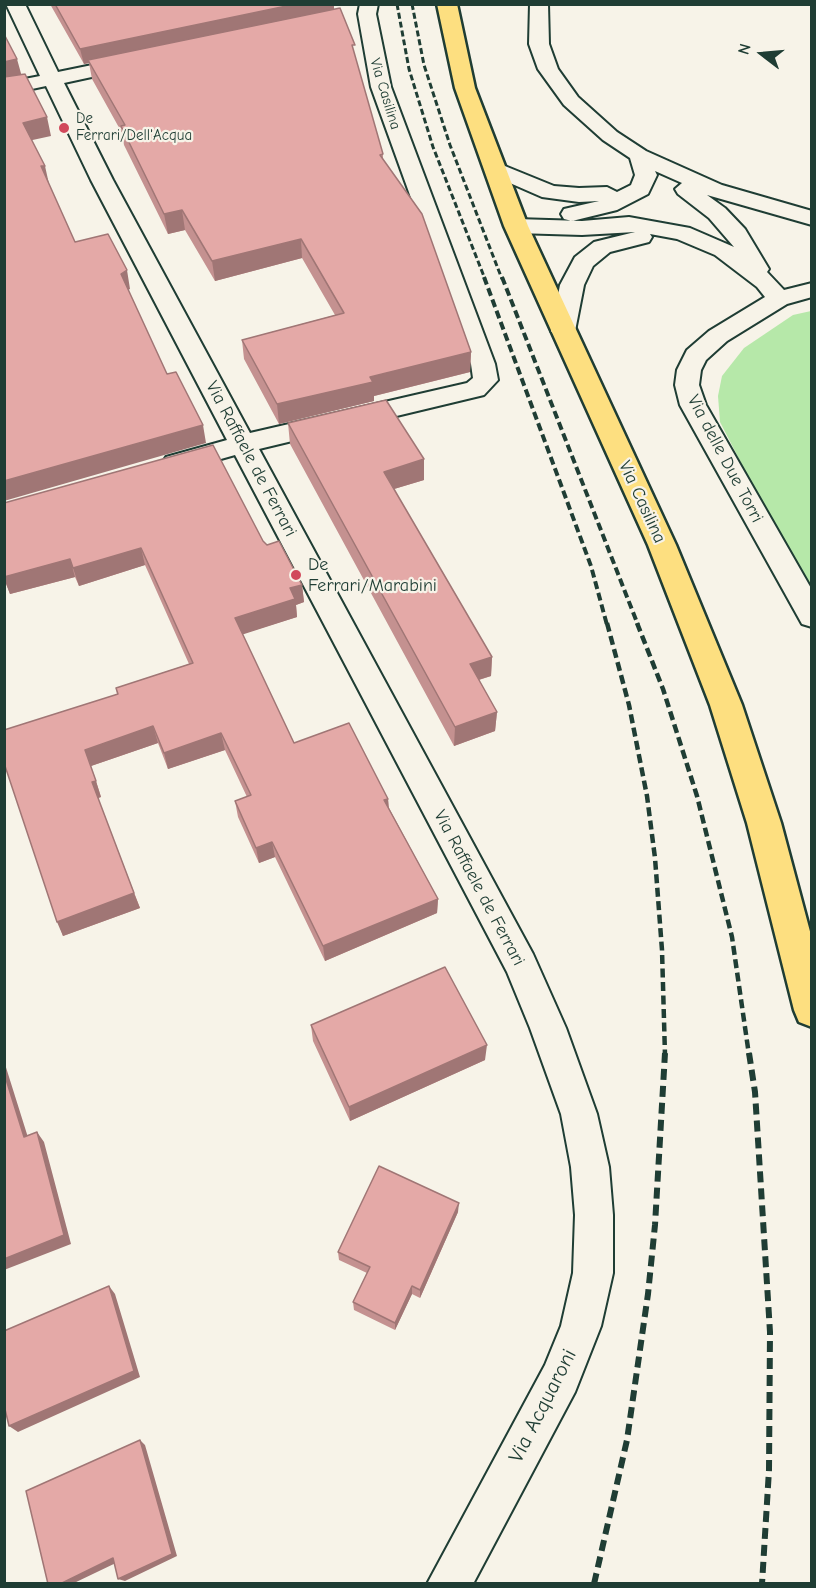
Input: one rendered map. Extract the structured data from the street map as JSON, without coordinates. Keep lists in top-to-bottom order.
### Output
{
  "streets": {
    "main road": ["Via Casilina"],
    "street": ["Via Raffaele de Ferrari", "Via delle Due Torri", "Via Acquaroni"]
  },
  "crossings": [
    ["Via Casilina", "Via Raffaele de Ferrari"],
    ["Via Raffaele de Ferrari", "Via Acquaroni"]
  ],
  "places": ["De Ferrari/Dell'Acqua", "De Ferrari/Marabini"],
  "north": "left"
}
